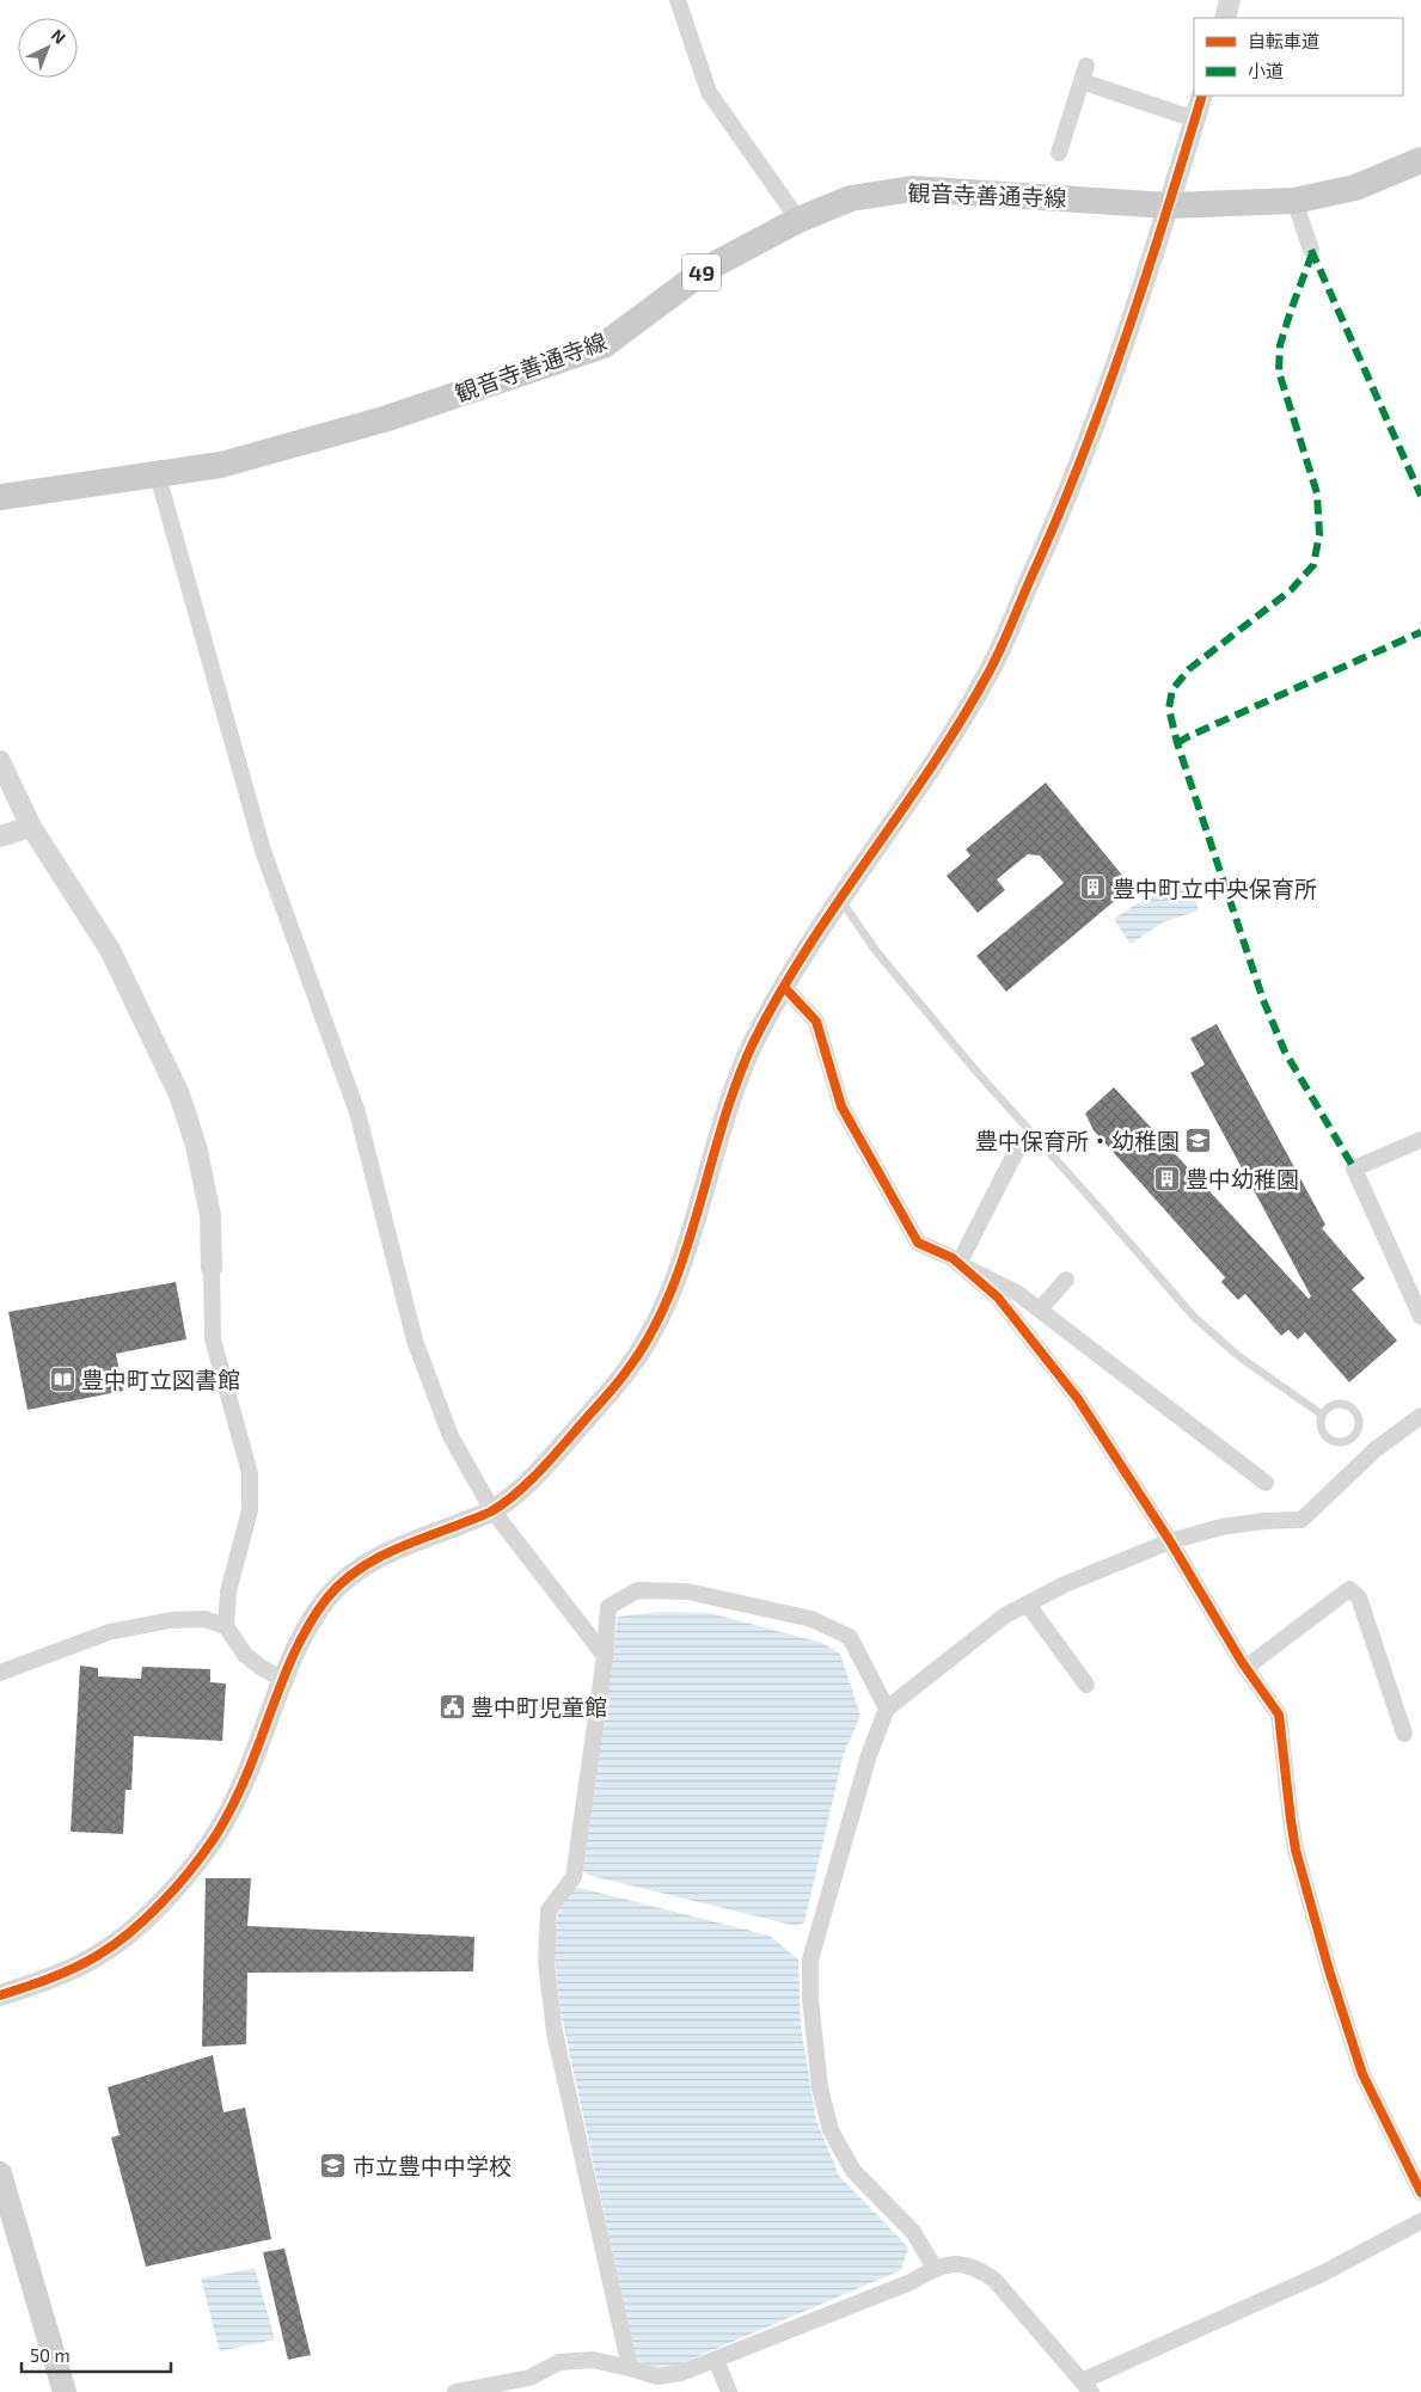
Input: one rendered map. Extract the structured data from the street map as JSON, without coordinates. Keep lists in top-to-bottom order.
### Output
{
  "streets": {
    "main road": ["観音寺善通寺線", "49"]
  },
  "places": {
    "building": ["豊中町立中央保育所", "豊中幼稚園"],
    "school or university": ["豊中保育所・幼稚園", "市立豊中中学校"],
    "library": ["豊中町立図書館"],
    "public building": ["豊中町児童館"]
  },
  "legend": ["自転車道", "小道"],
  "scale_bar": "50 m",
  "north": "top right"
}
